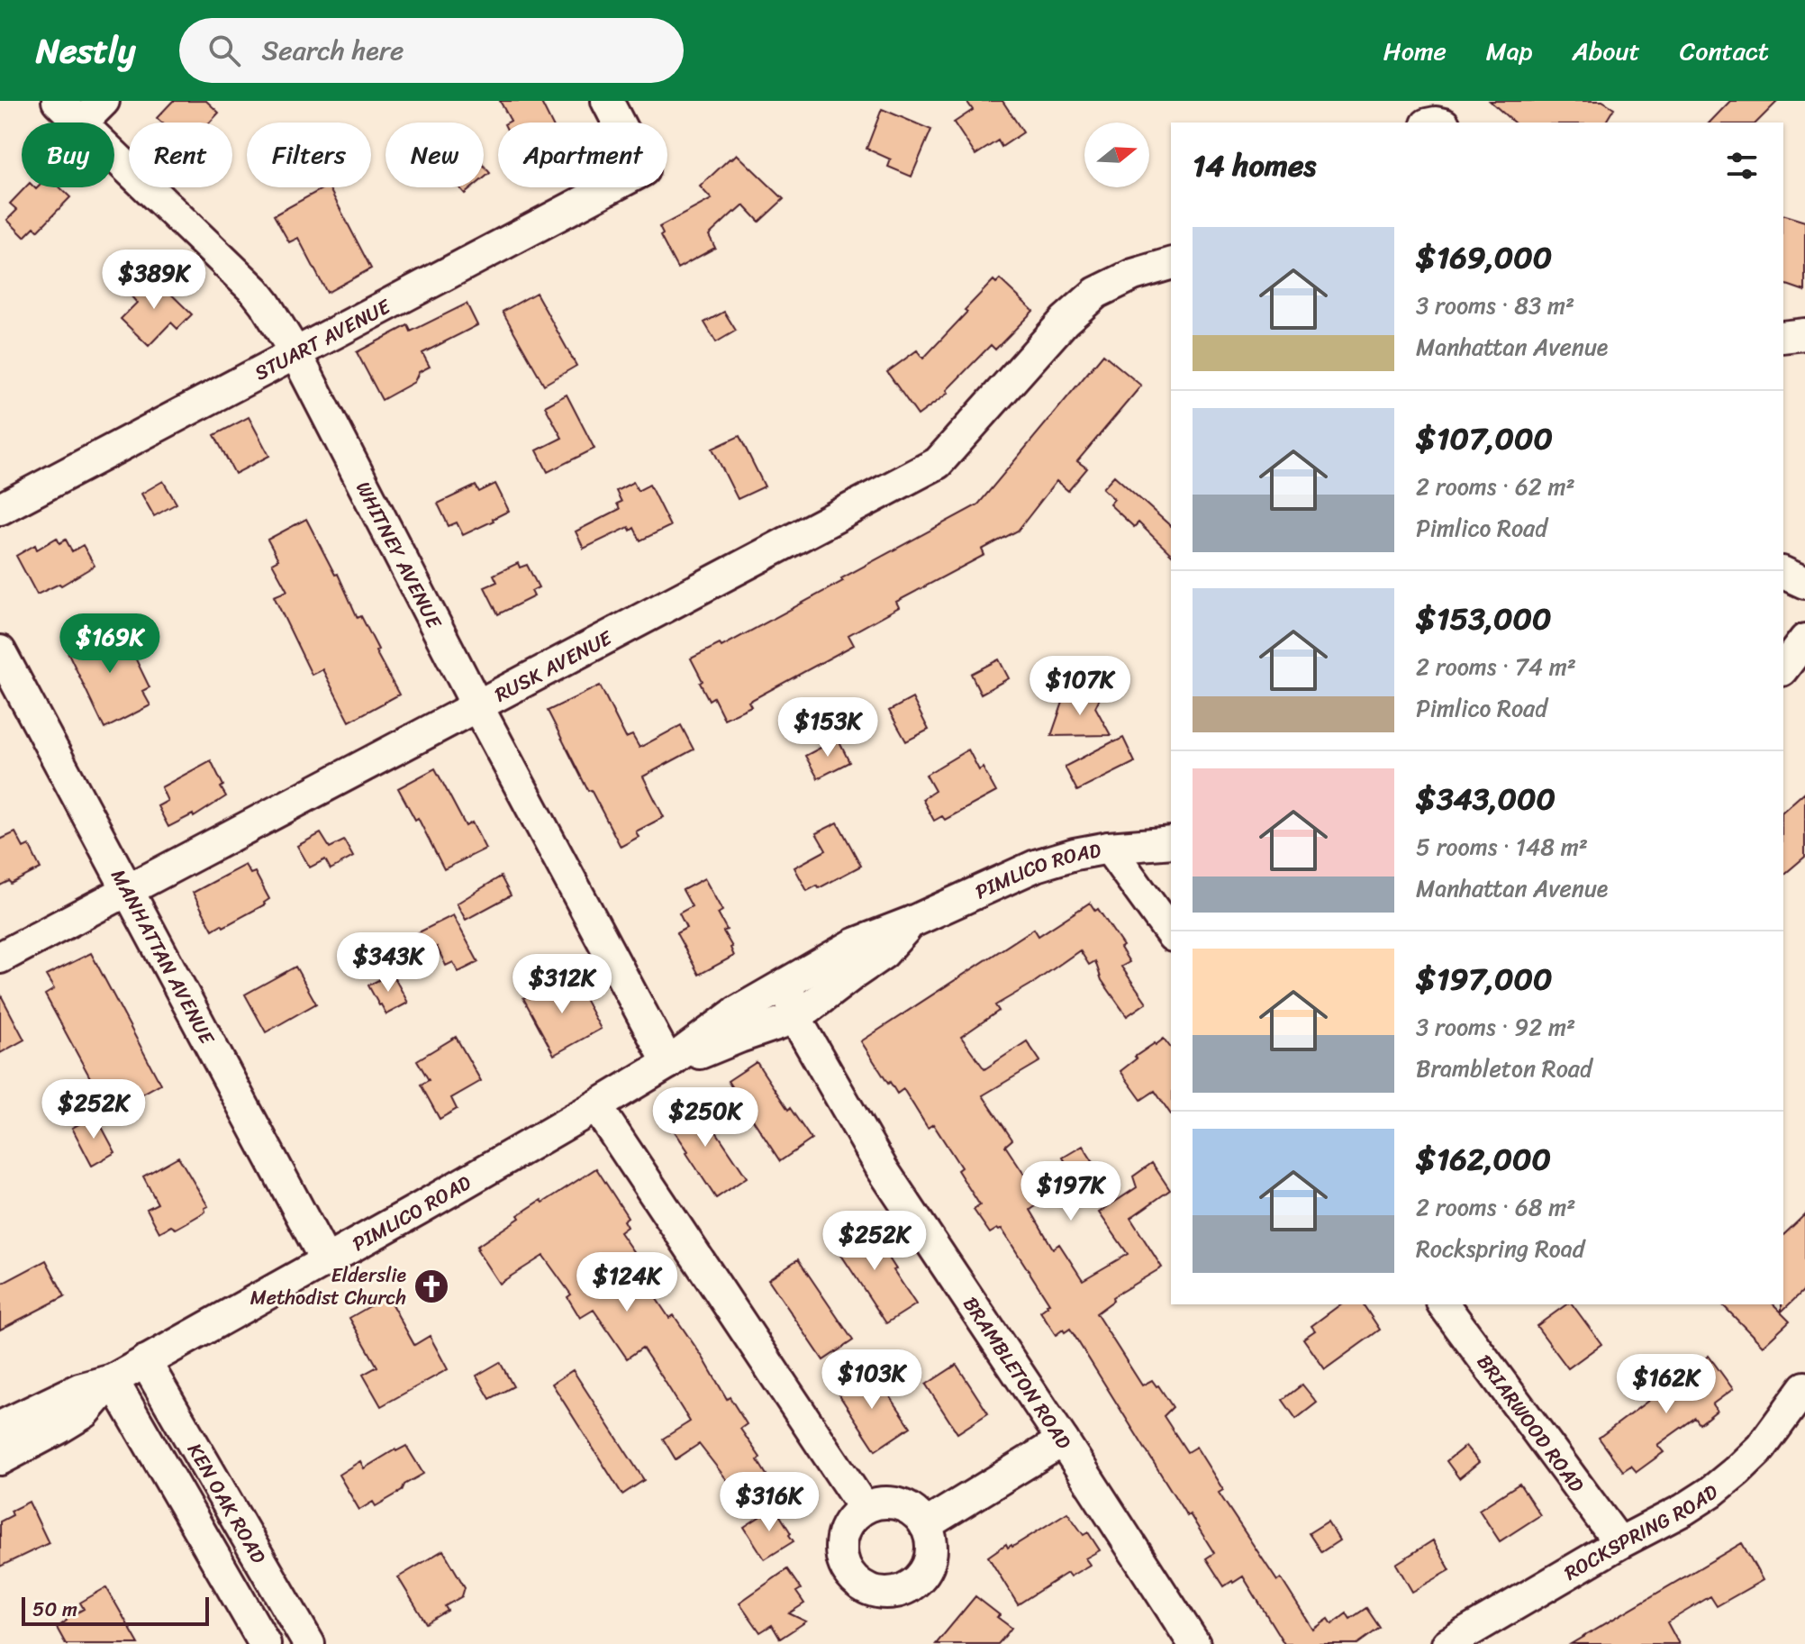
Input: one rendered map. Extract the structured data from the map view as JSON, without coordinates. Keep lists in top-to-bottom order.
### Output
{
  "streets": {
    "street": [
      "STUART AVENUE",
      "WHITNEY AVENUE",
      "RUSK AVENUE",
      "PIMLICO ROAD",
      "MANHATTAN AVENUE",
      "BRAMBLETON ROAD",
      "BRIARWOOD ROAD",
      "KEN OAK ROAD",
      "ROCKSPRING ROAD"
    ]
  },
  "crossings": [
    ["STUART AVENUE", "WHITNEY AVENUE"],
    ["WHITNEY AVENUE", "RUSK AVENUE"],
    ["WHITNEY AVENUE", "PIMLICO ROAD"],
    ["RUSK AVENUE", "MANHATTAN AVENUE"],
    ["PIMLICO ROAD", "MANHATTAN AVENUE"],
    ["PIMLICO ROAD", "BRAMBLETON ROAD"],
    ["PIMLICO ROAD", "KEN OAK ROAD"],
    ["BRIARWOOD ROAD", "ROCKSPRING ROAD"]
  ],
  "places": {
    "church": ["Elderslie Methodist Church"]
  },
  "scale_bar": "50 m",
  "north": "right",
  "page": {
    "header": "Nestly",
    "search": "Search here",
    "nav": [
      "Home",
      "Map",
      "About",
      "Contact"
    ],
    "chip": [
      "Buy",
      "Rent",
      "Filters",
      "New",
      "Apartment"
    ],
    "heading": "14 homes",
    "list": [
      {
        "name": "$169,000",
        "note": "3 rooms · 83 m² · Manhattan Avenue"
      },
      {
        "name": "$107,000",
        "note": "2 rooms · 62 m² · Pimlico Road"
      },
      {
        "name": "$153,000",
        "note": "2 rooms · 74 m² · Pimlico Road"
      },
      {
        "name": "$343,000",
        "note": "5 rooms · 148 m² · Manhattan Avenue"
      },
      {
        "name": "$197,000",
        "note": "3 rooms · 92 m² · Brambleton Road"
      },
      {
        "name": "$162,000",
        "note": "2 rooms · 68 m² · Rockspring Road"
      }
    ],
    "price": [
      "$389K",
      "$169K",
      "$107K",
      "$153K",
      "$343K",
      "$312K",
      "$252K",
      "$250K",
      "$197K",
      "$252K",
      "$124K",
      "$103K",
      "$162K",
      "$316K"
    ],
    "scale": "50 m"
  }
}
